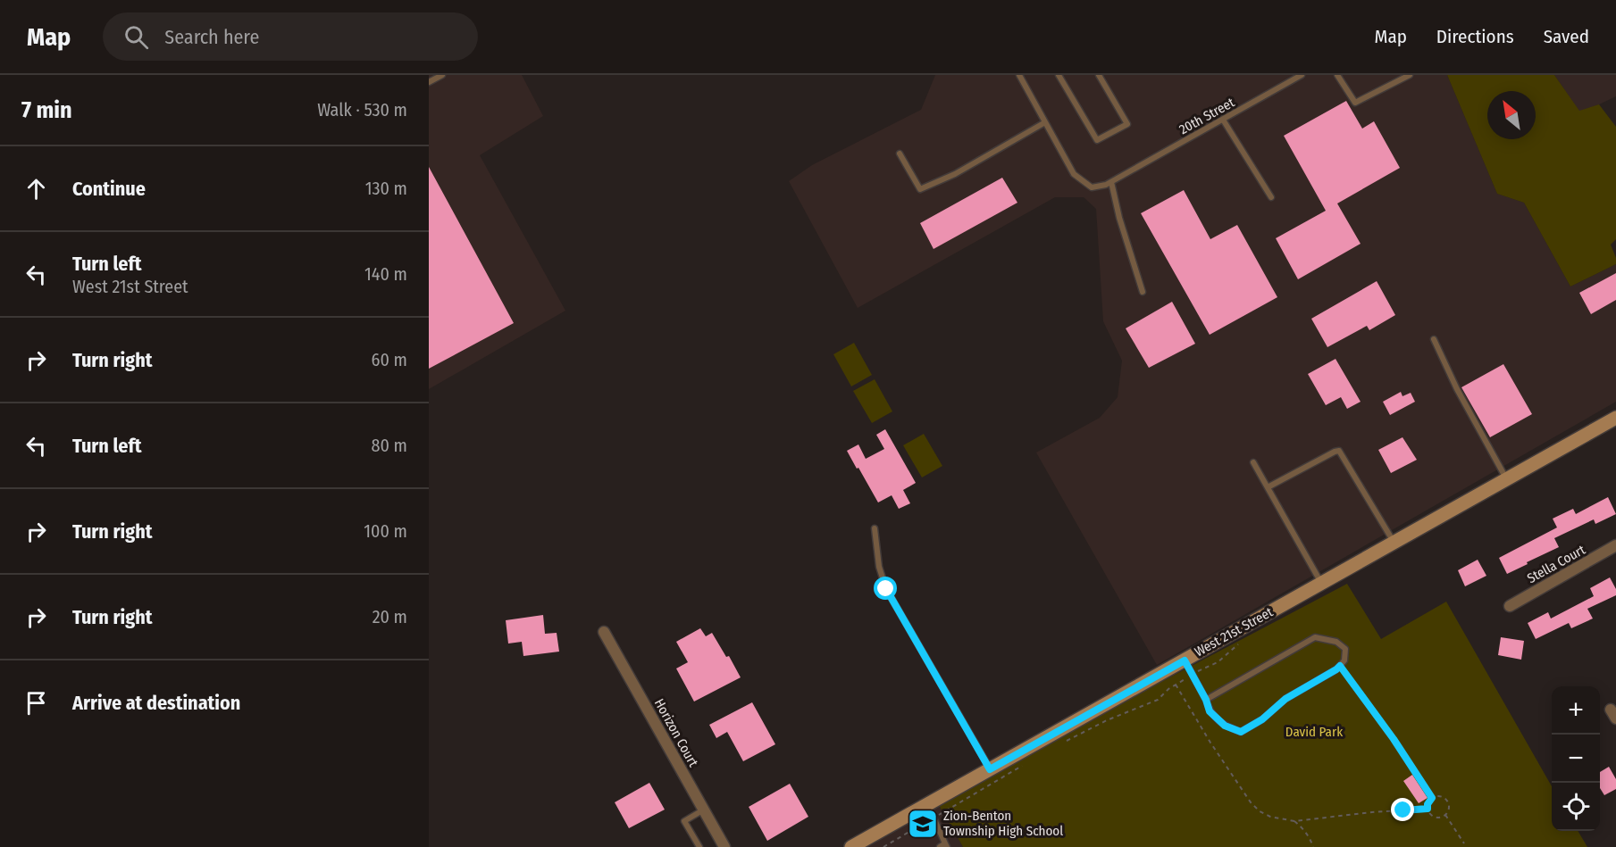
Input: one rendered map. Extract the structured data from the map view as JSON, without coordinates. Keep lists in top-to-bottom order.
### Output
{
  "streets": {
    "street": ["Stella Court", "West 21st Street", "Horizon Court"],
    "lane": ["20th Street"]
  },
  "parks": ["David Park"],
  "places": {
    "school or university": ["Zion-Benton Township High School"]
  },
  "north": "top left",
  "page": {
    "header": "Map",
    "search": "Search here",
    "nav": ["Map", "Directions", "Saved"],
    "heading": ["7 min", "Walk · 530 m"],
    "list": [
      ["Continue", "130 m"],
      ["Turn left", "West 21st Street", "140 m"],
      ["Turn right", "60 m"],
      ["Turn left", "80 m"],
      ["Turn right", "100 m"],
      ["Turn right", "20 m"],
      "Arrive at destination"
    ],
    "map_buttons": ["+", "−"]
  }
}
